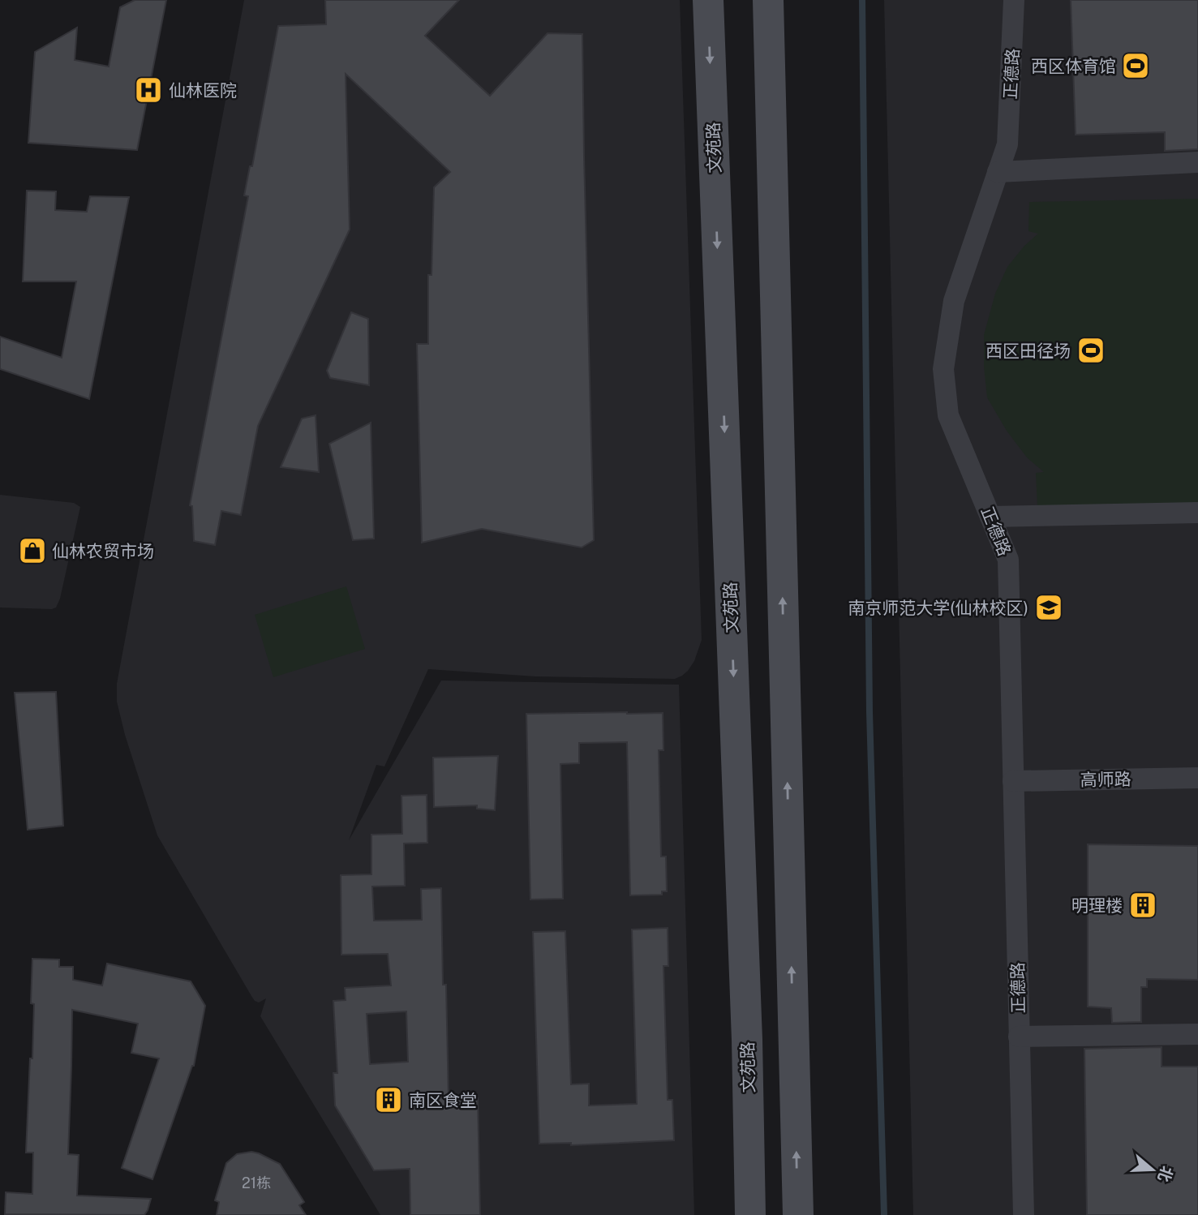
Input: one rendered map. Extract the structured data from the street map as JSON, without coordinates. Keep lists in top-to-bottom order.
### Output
{
  "streets": {
    "main road": ["文苑路"],
    "street": ["正德路", "高师路"]
  },
  "crossings": [
    ["正德路", "高师路"]
  ],
  "places": {
    "sports": ["西区体育馆", "西区田径场"],
    "hospital": ["仙林医院"],
    "shop": ["仙林农贸市场"],
    "school or university": ["南京师范大学(仙林校区)"],
    "building": ["明理楼", "南区食堂"]
  },
  "house_numbers": ["21栋"],
  "north": "right"
}
